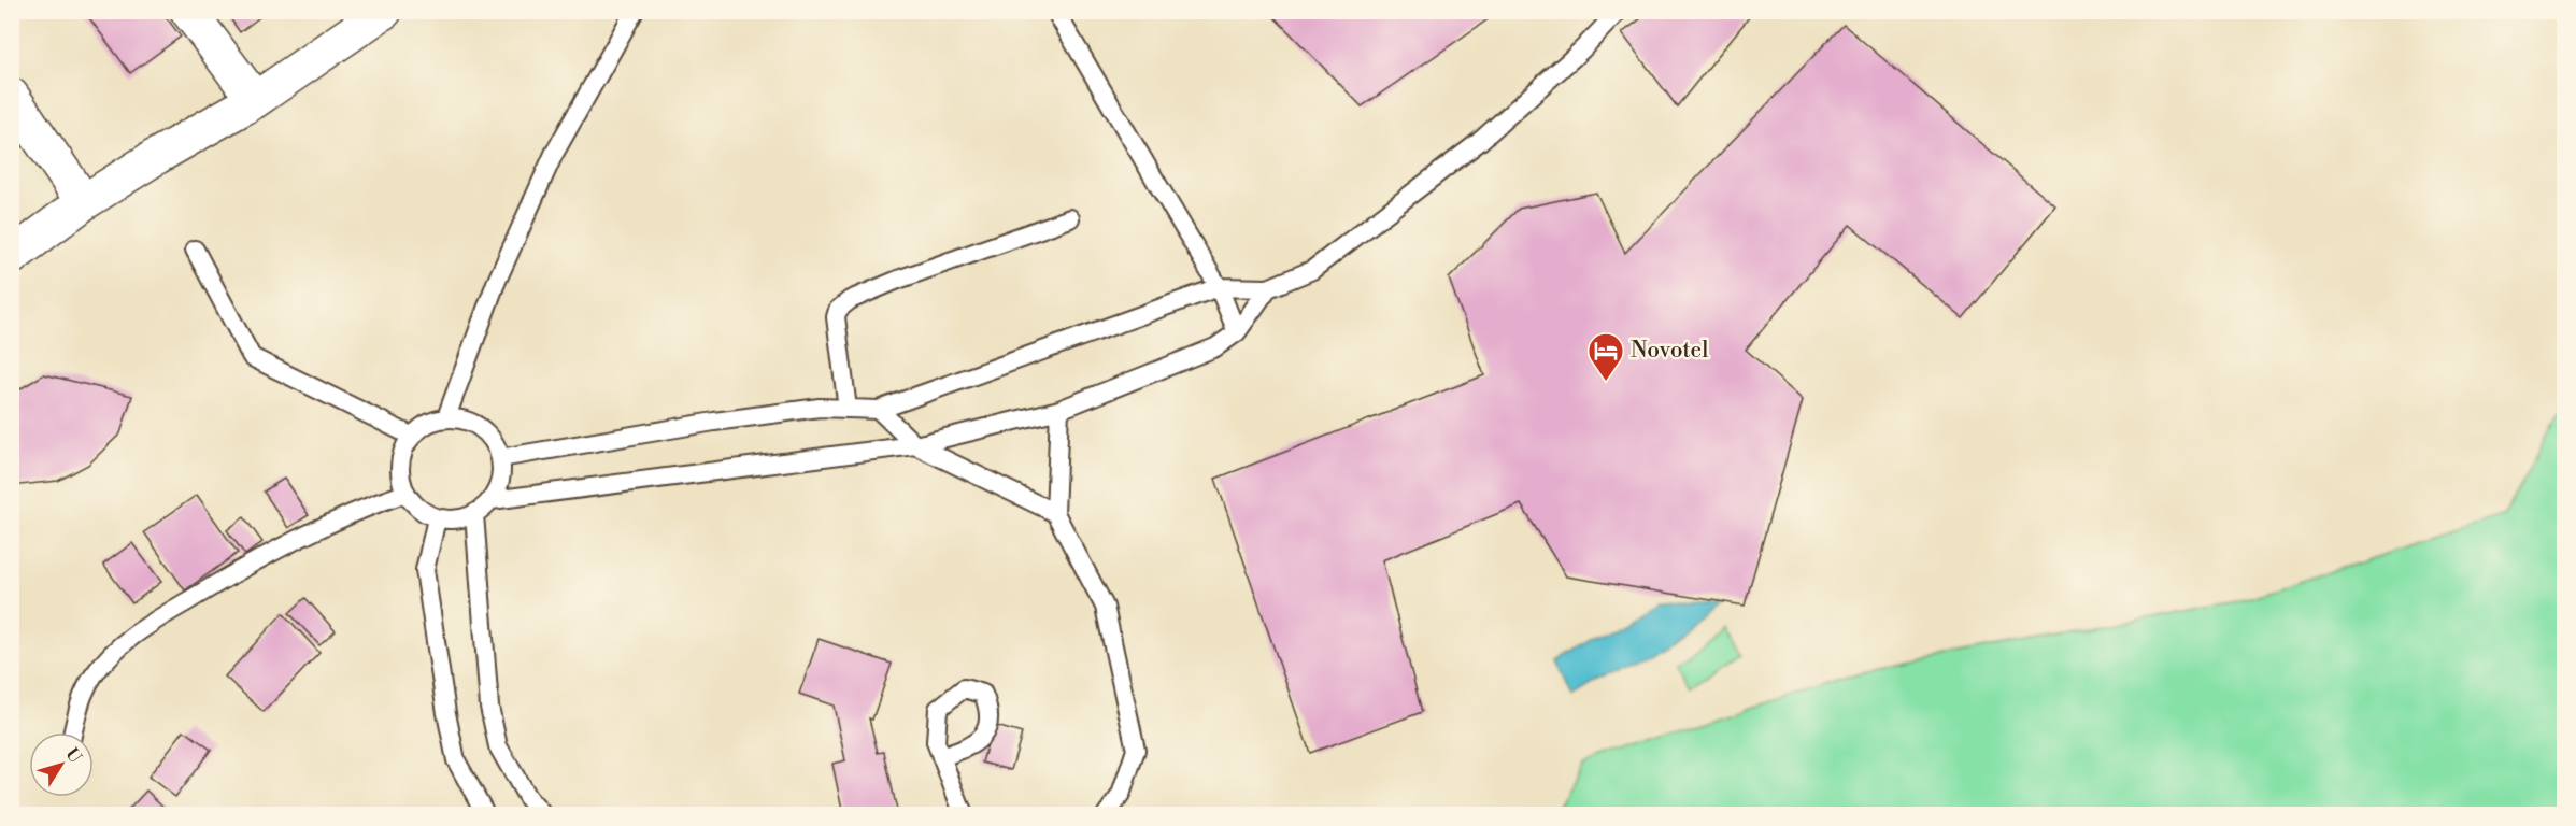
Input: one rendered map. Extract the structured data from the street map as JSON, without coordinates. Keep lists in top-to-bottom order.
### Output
{
  "places": {
    "hotel": ["Novotel"]
  },
  "north": "top right"
}
